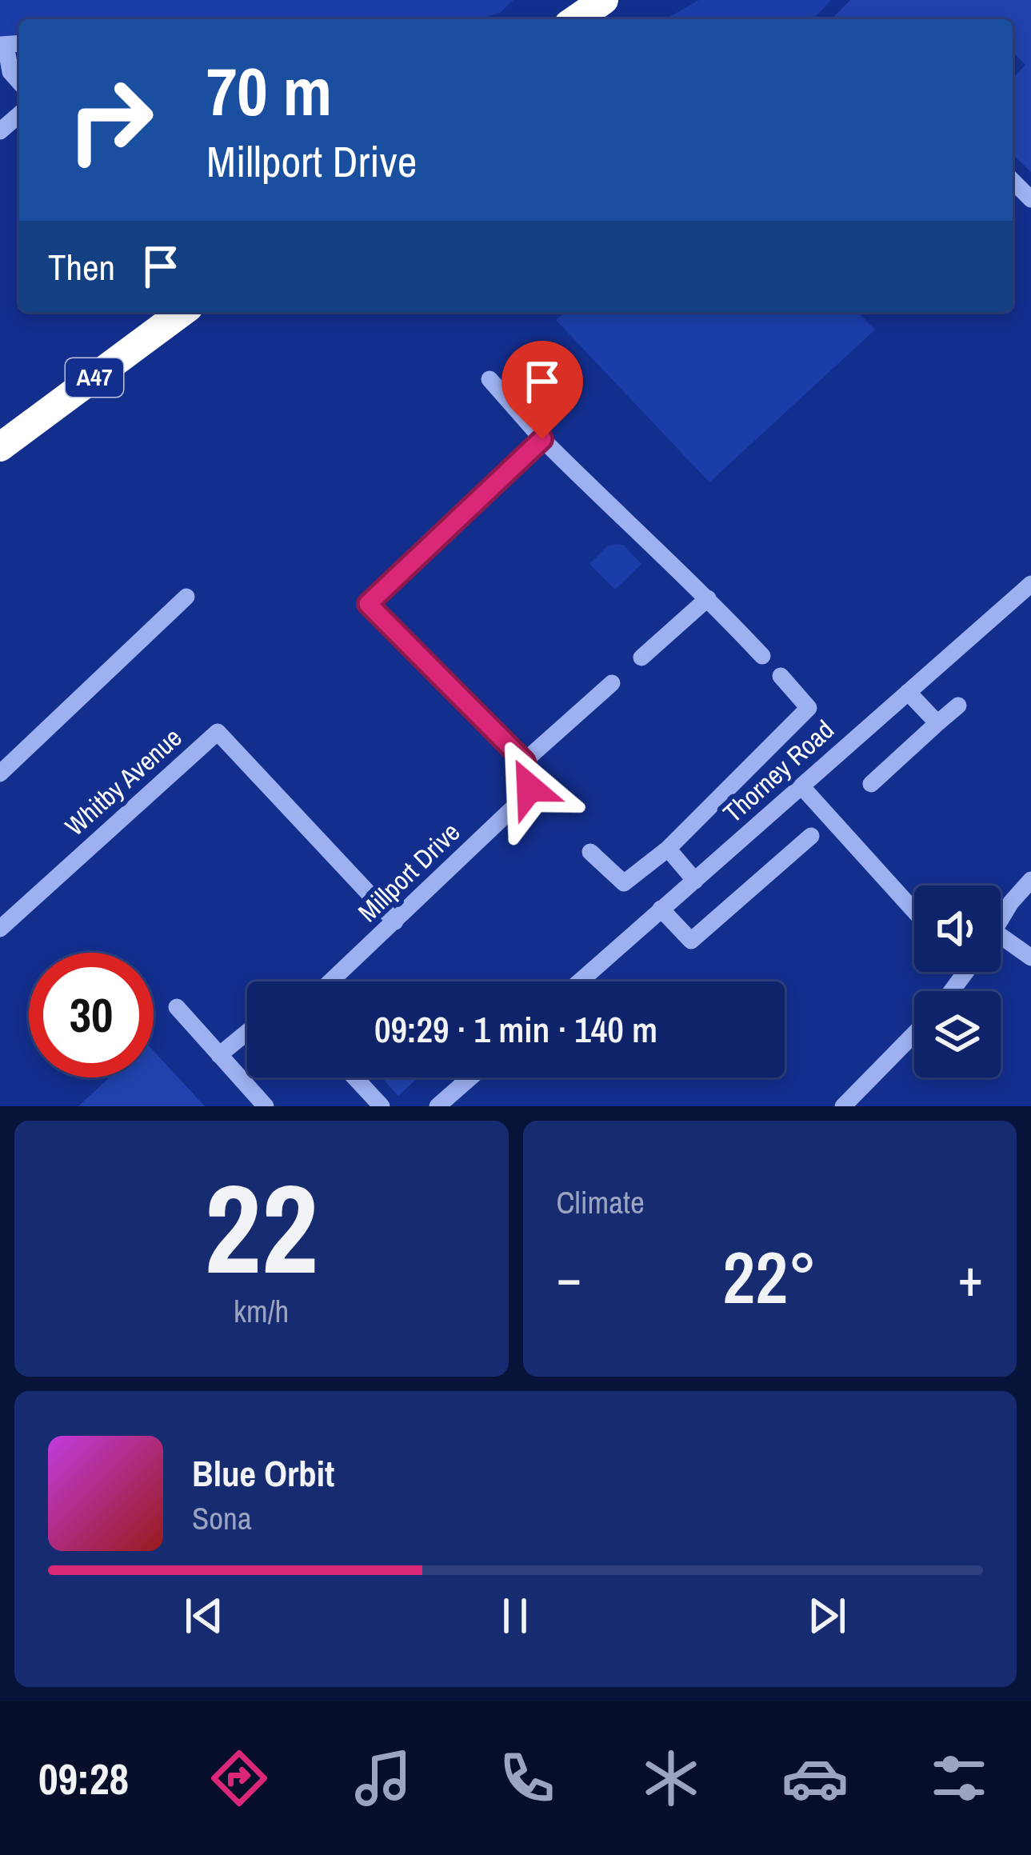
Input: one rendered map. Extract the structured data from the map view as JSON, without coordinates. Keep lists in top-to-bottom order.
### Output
{
  "streets": {
    "highway": ["A47"],
    "street": ["Thorney Road", "Whitby Avenue", "Millport Drive"]
  },
  "crossings": [
    ["Whitby Avenue", "Millport Drive"]
  ],
  "page": {
    "turn": ["70 m", "Millport Drive"],
    "then": "Then",
    "limit": "30",
    "trip": "09:29 · 1 min · 140 m",
    "tile": [
      ["22", "km/h"],
      "Climate"
    ],
    "heat": ["−", "22°", "+"],
    "song": ["Blue Orbit", "Sona"],
    "tabs": "09:28"
  }
}
